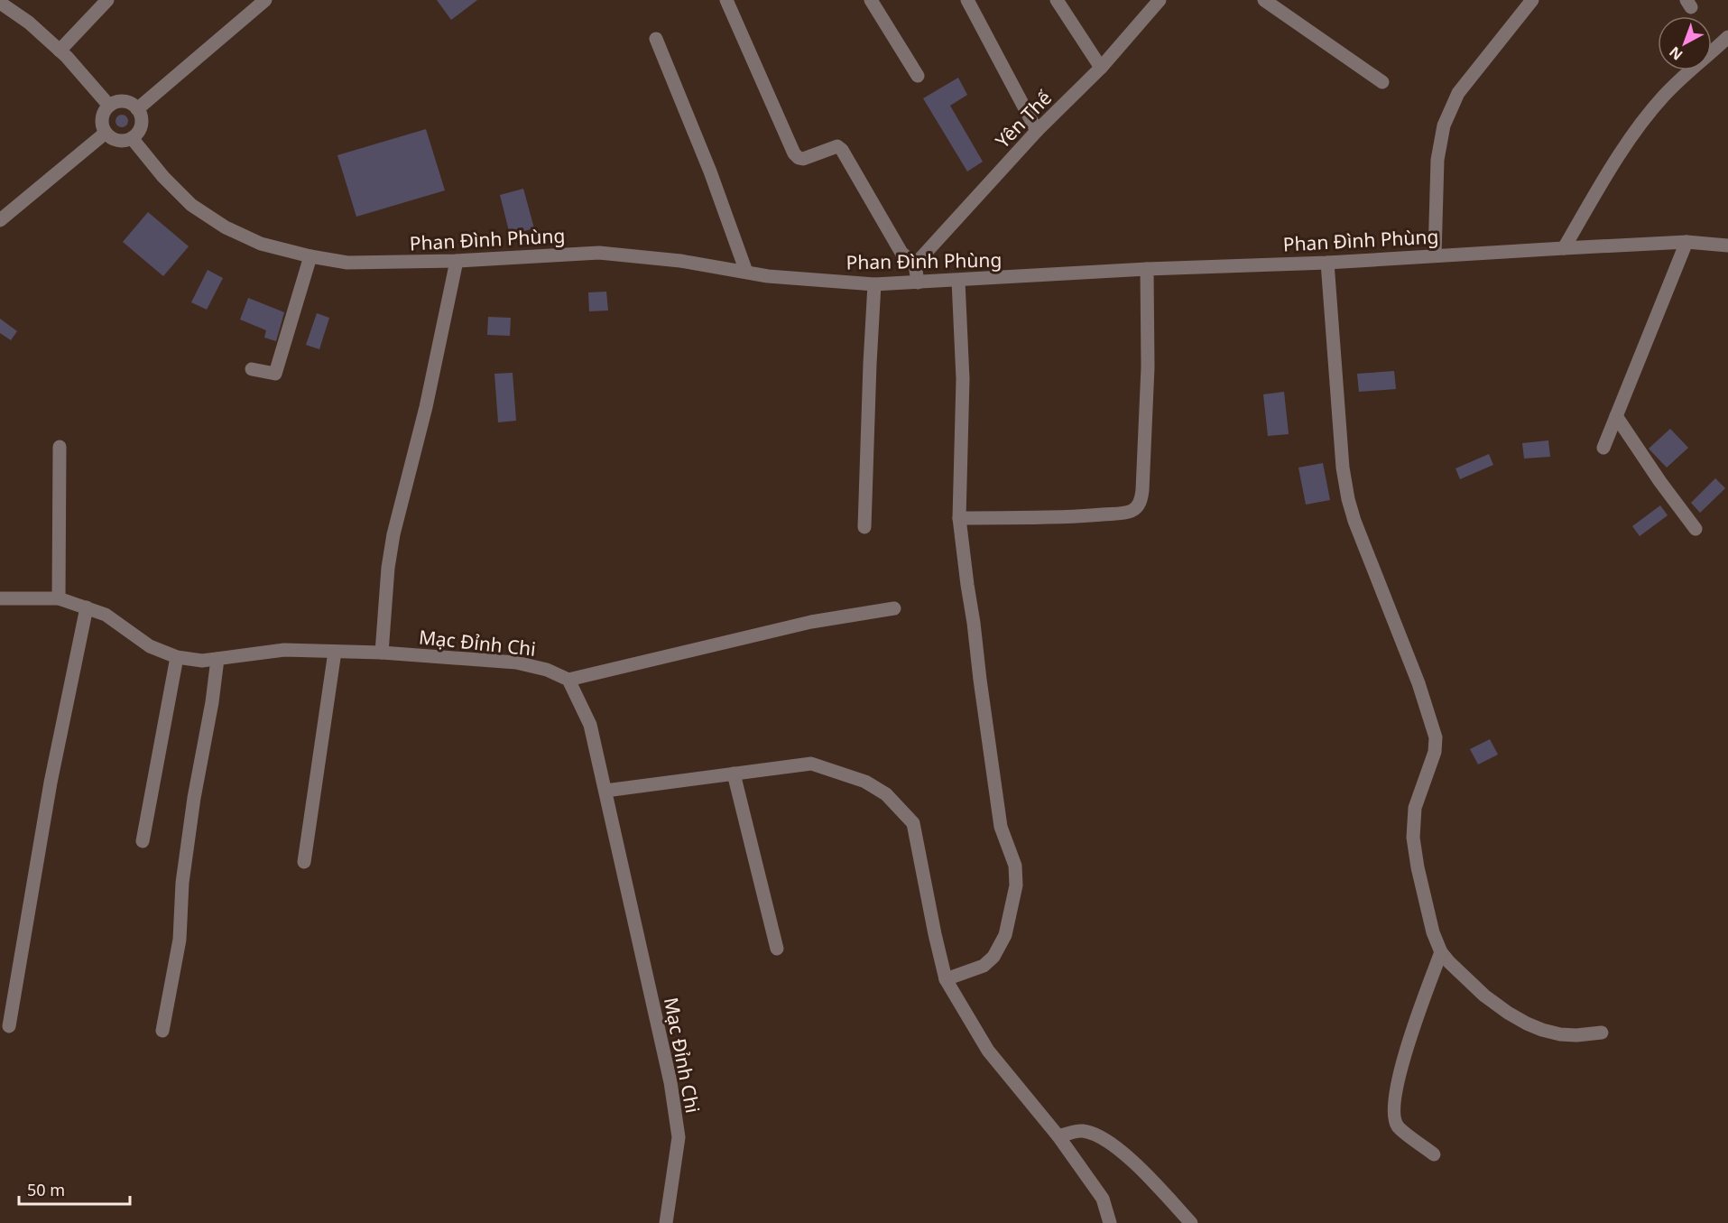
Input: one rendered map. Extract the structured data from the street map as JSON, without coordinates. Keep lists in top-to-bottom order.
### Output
{
  "streets": {
    "street": ["Yên Thế", "Phan Đình Phùng", "Mạc Đỉnh Chi"]
  },
  "scale_bar": "50 m",
  "north": "bottom left"
}
